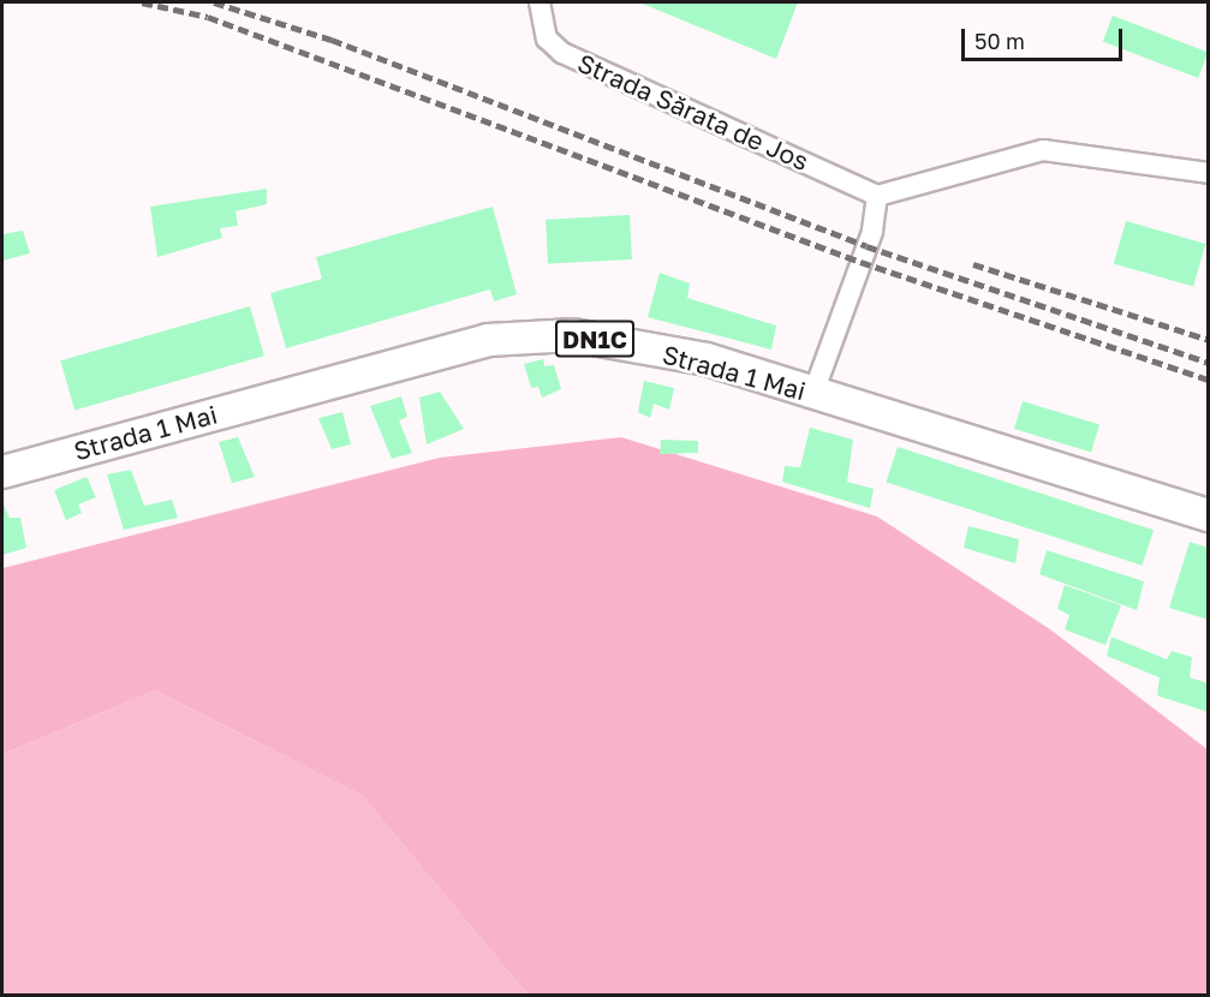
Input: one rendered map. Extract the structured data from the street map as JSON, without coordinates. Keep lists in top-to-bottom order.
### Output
{
  "streets": {
    "highway": ["DN1C", "Strada 1 Mai"],
    "lane": ["Strada Sărata de Jos"]
  },
  "scale_bar": "50 m"
}
